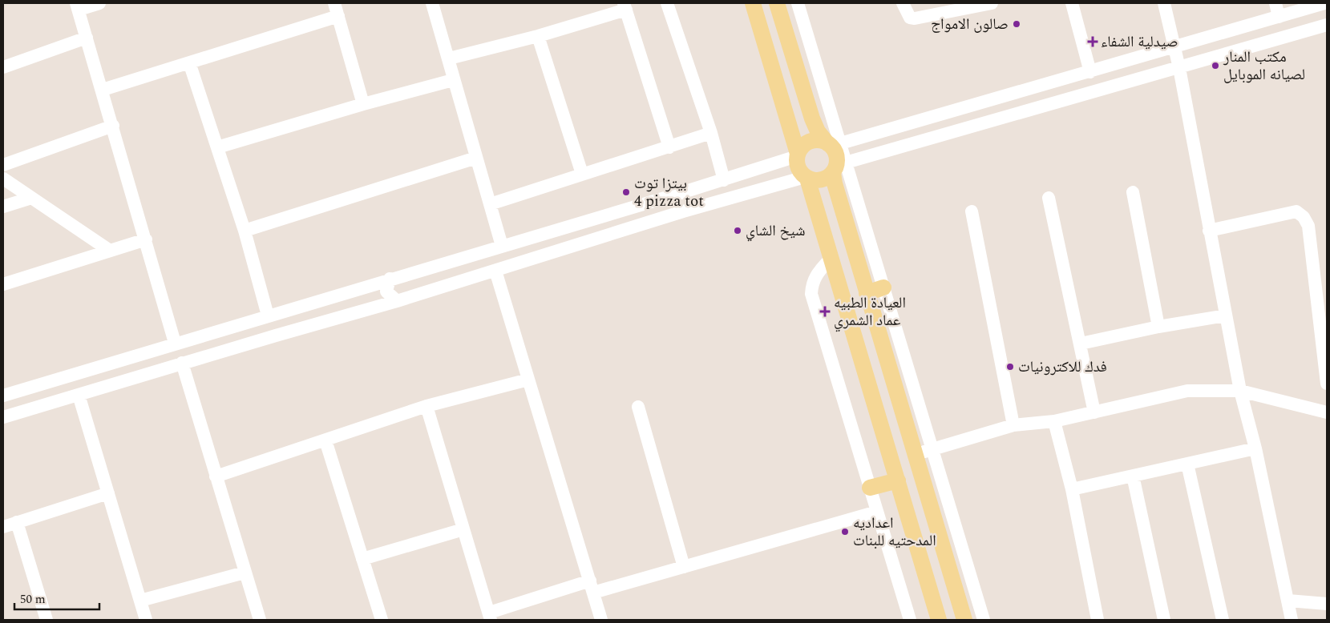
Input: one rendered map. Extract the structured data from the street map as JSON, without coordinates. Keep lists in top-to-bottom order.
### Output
{
  "places": {
    "other": [
      "صالون الامواج",
      "مكتب المنار لصيانه الموبايل",
      "بيتزا توت 4 pizza tot",
      "شيخ الشاي",
      "فدك للاكترونيات",
      "اعداديه المدحتيه للبنات"
    ],
    "health": ["صيدلية الشفاء", "العيادة الطبيه عماد الشمري"]
  },
  "scale_bar": "50 m"
}
